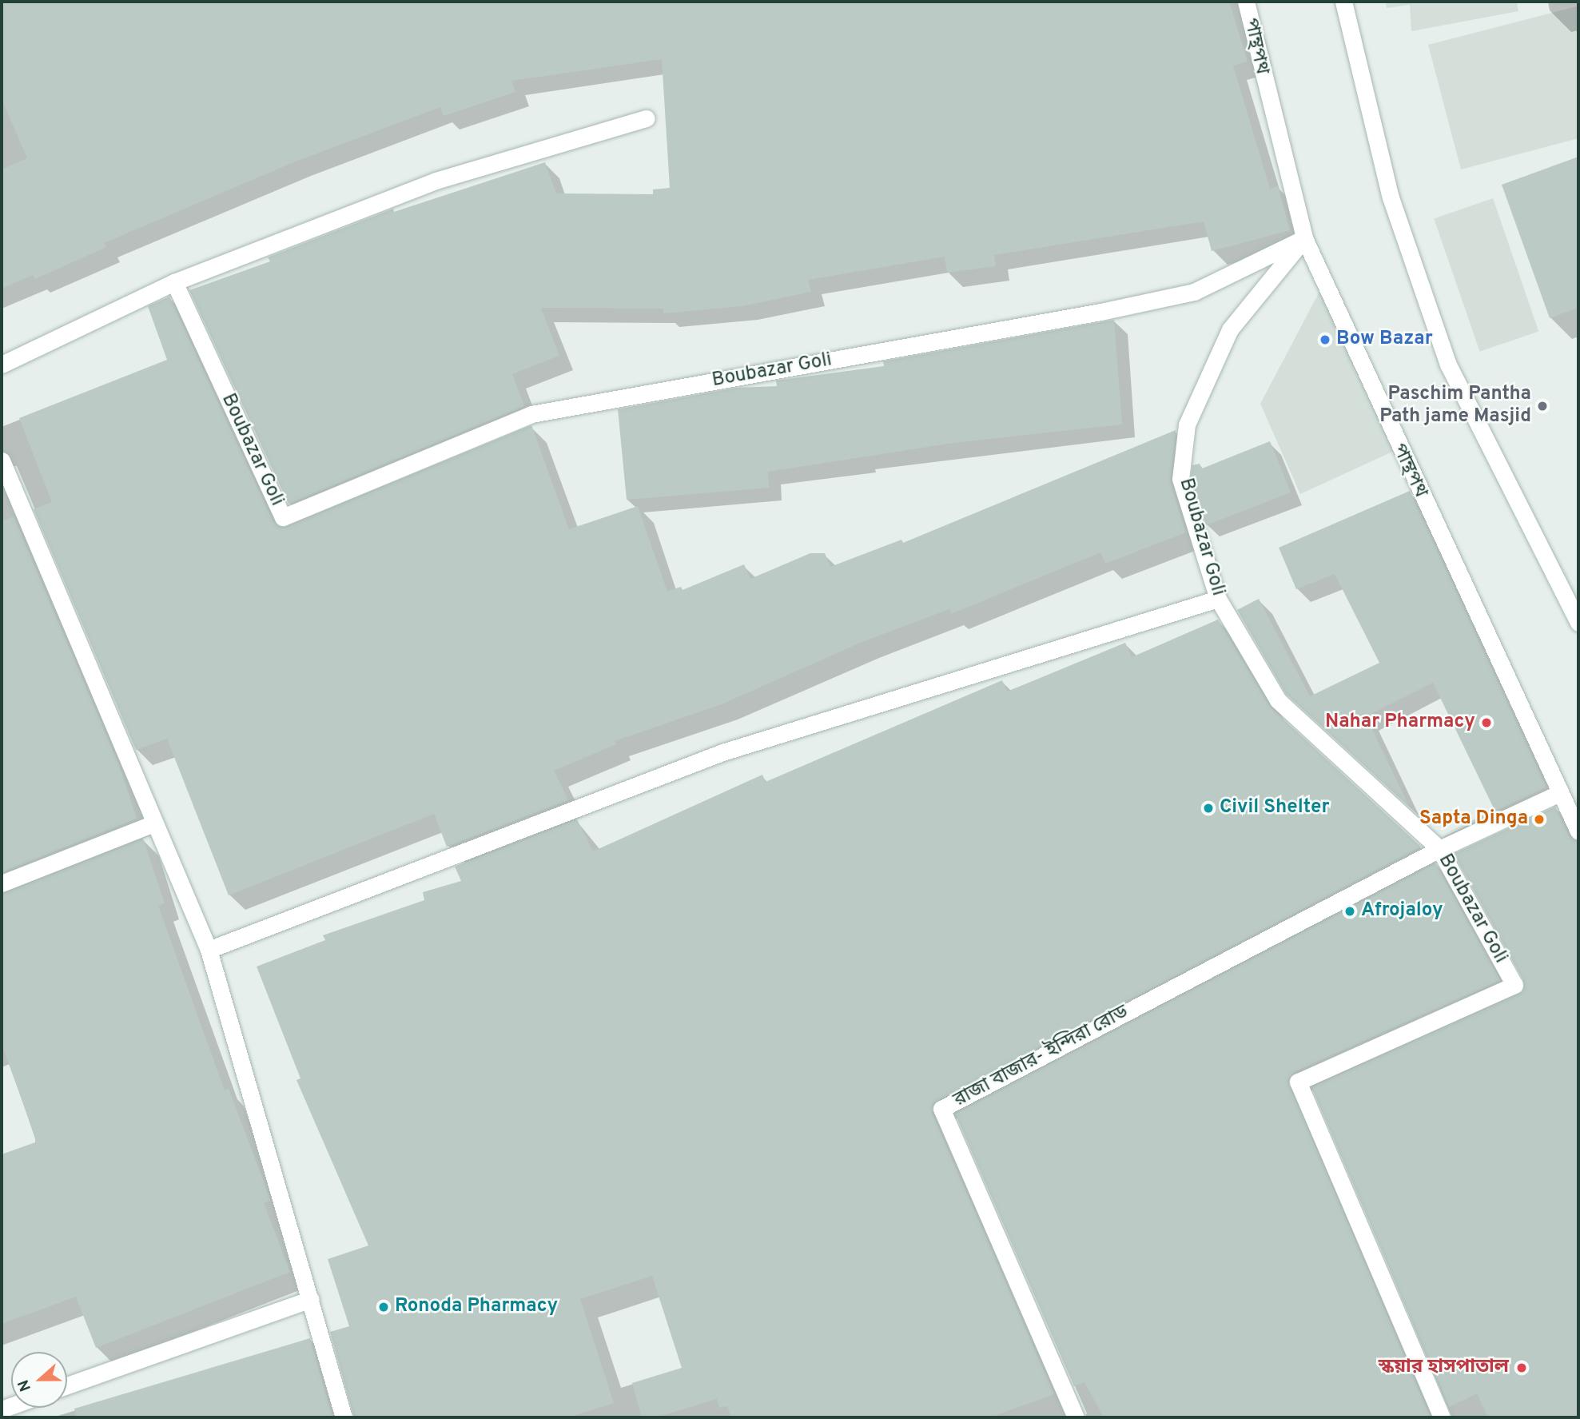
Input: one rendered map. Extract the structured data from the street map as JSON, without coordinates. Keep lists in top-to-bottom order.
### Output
{
  "streets": {
    "street": ["পান্থপথ", "Boubazar Goli", "রাজা বাজার- ইন্দিরা রোড"]
  },
  "crossings": [
    ["পান্থপথ", "Boubazar Goli"],
    ["Boubazar Goli", "রাজা বাজার- ইন্দিরা রোড"]
  ],
  "places": [
    "Bow Bazar",
    "Paschim Pantha Path jame Masjid",
    "Nahar Pharmacy",
    "Civil Shelter",
    "Sapta Dinga",
    "Afrojaloy",
    "Ronoda Pharmacy",
    "স্কয়ার হাসপাতাল"
  ],
  "north": "left"
}
